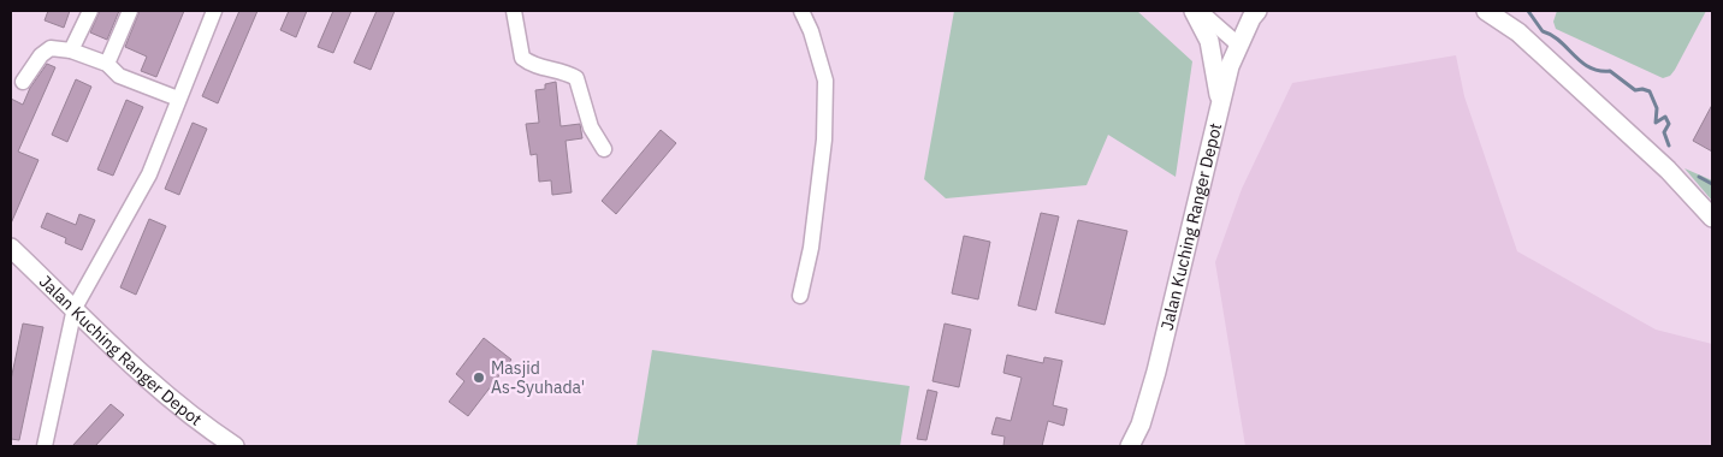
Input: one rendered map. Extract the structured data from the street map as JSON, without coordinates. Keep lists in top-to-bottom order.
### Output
{
  "streets": {
    "street": ["Jalan Kuching Ranger Depot"]
  },
  "places": ["Masjid As-Syuhada'"]
}
